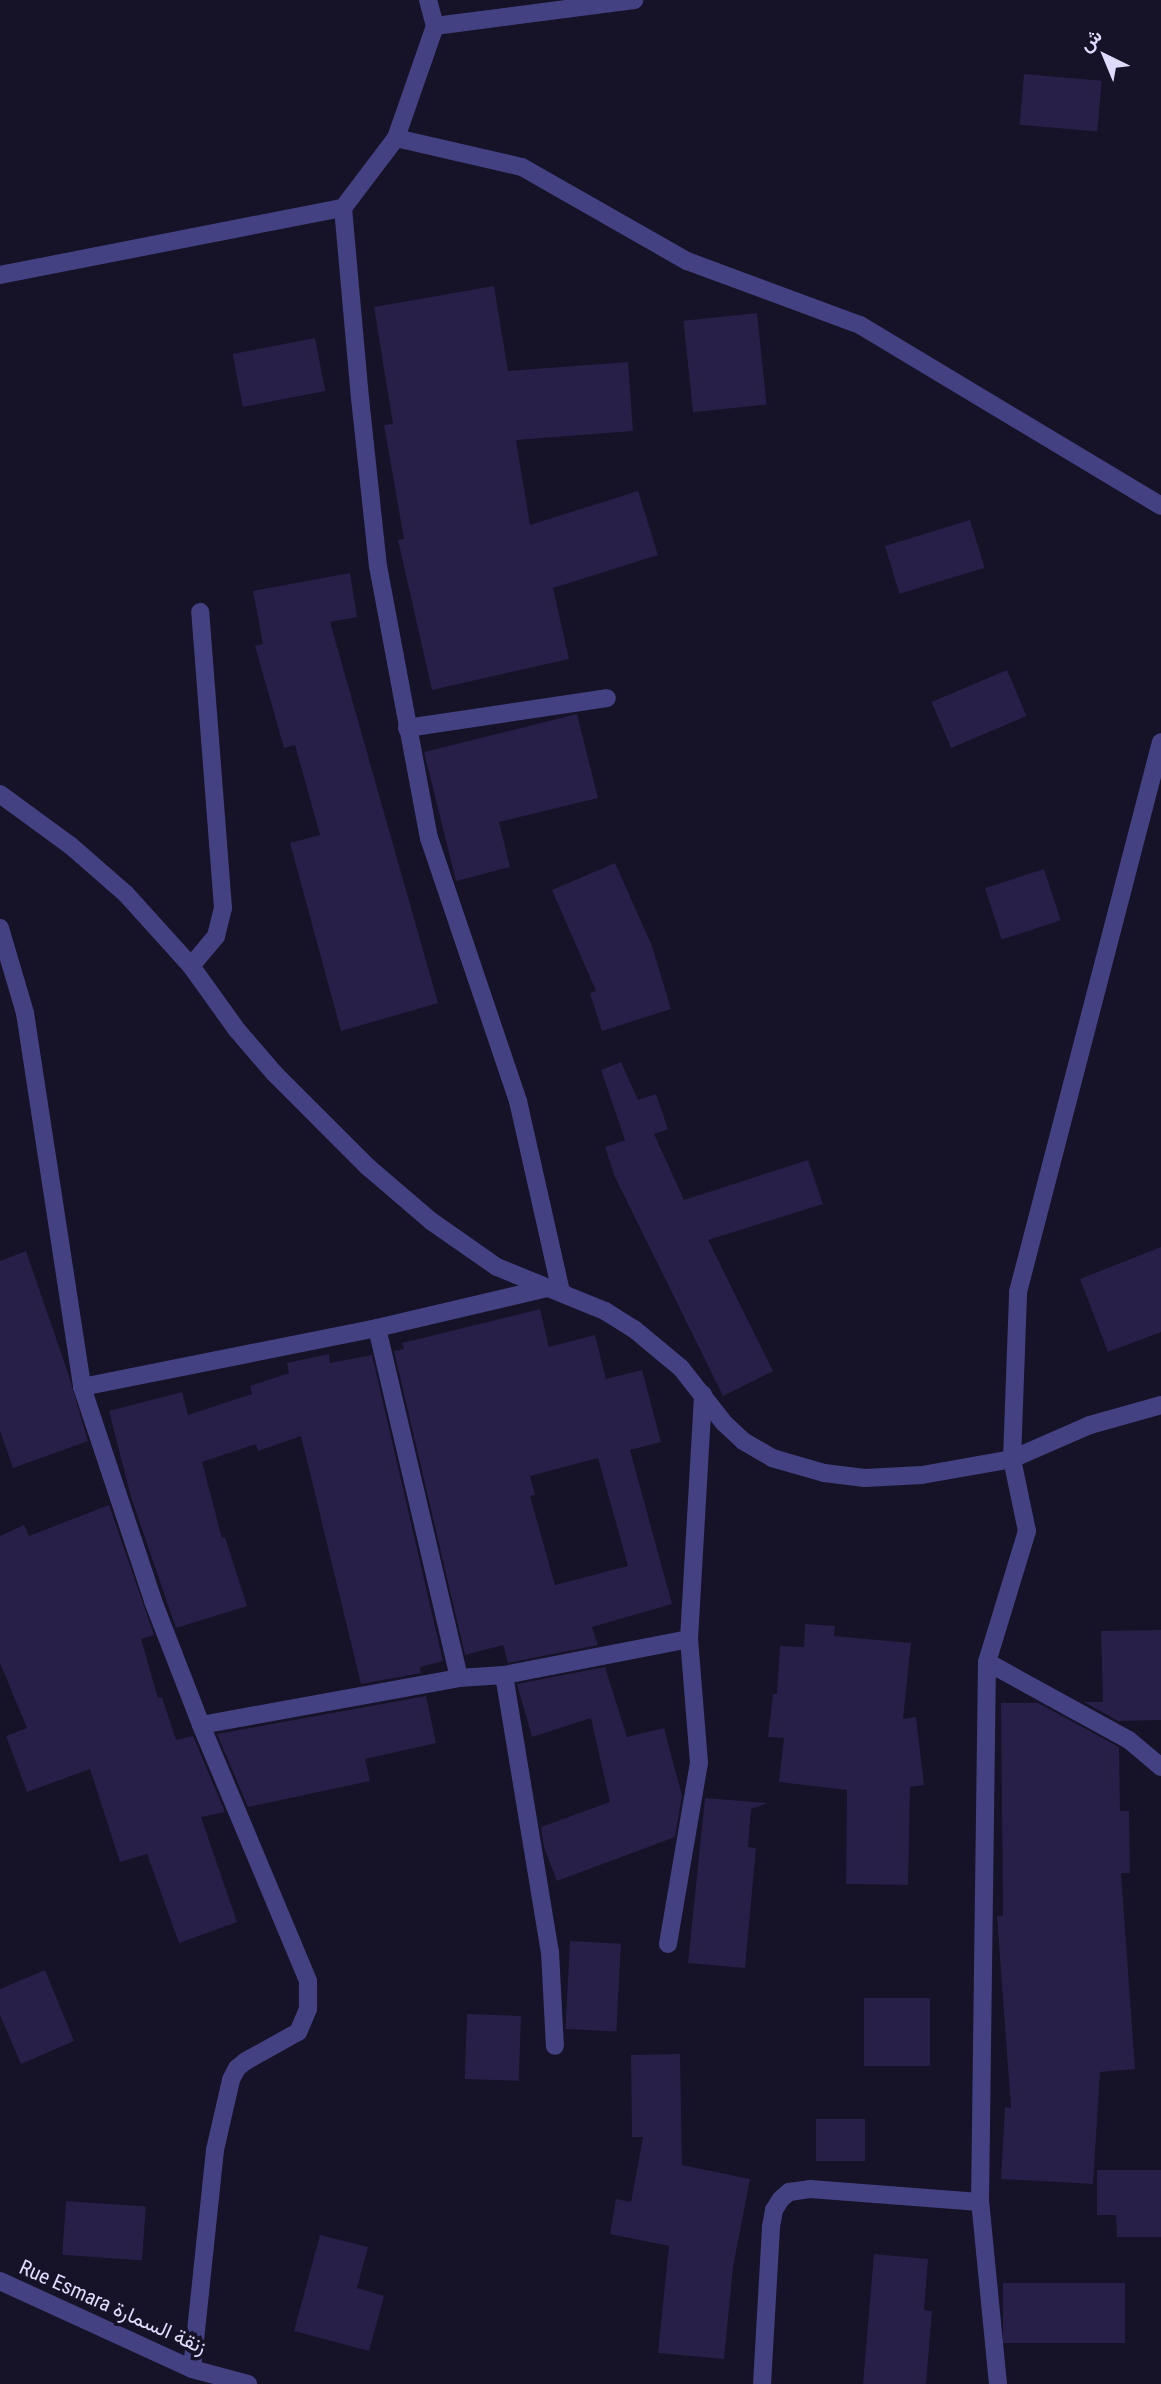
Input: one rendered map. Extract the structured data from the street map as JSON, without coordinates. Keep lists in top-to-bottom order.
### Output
{
  "streets": {
    "street": ["Rue Esmara زنقة السمارة"]
  },
  "north": "top left"
}
